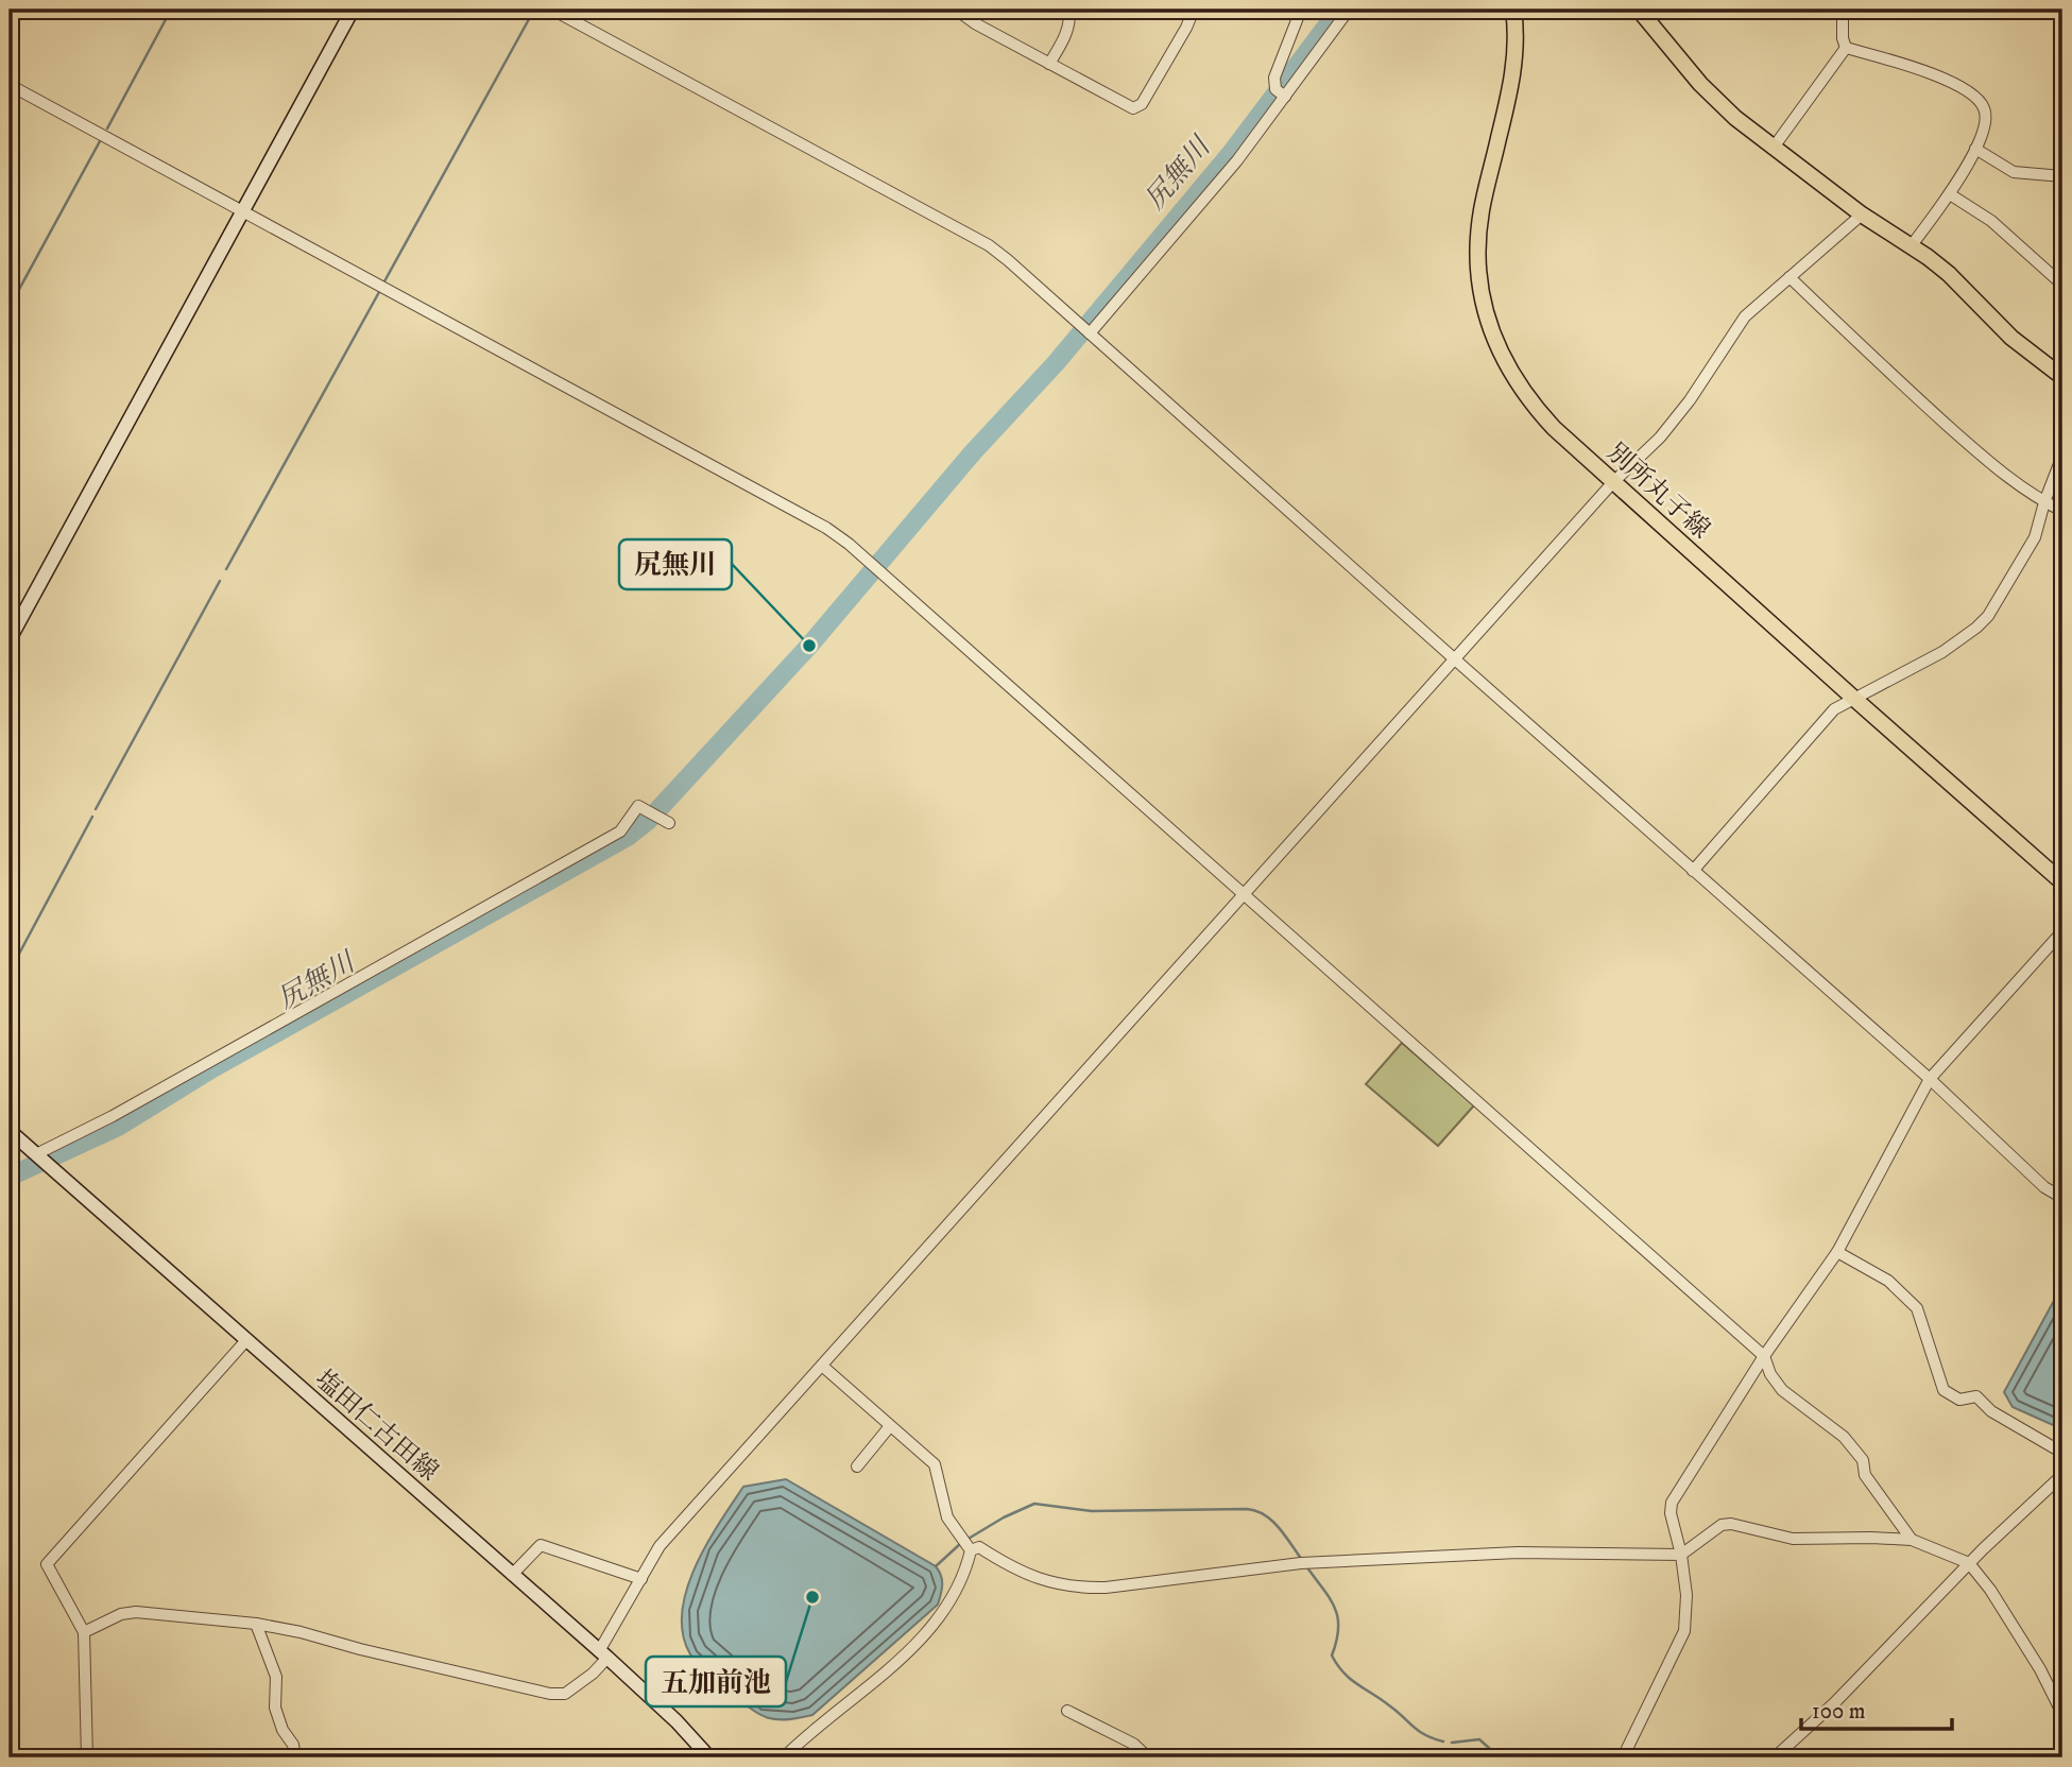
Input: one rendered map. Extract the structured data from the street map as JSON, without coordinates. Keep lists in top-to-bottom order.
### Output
{
  "streets": {
    "main road": ["別所丸子線", "塩田仁古田線"]
  },
  "water": ["尻無川"],
  "places": ["尻無川", "五加前池"],
  "scale_bar": "100 m"
}
